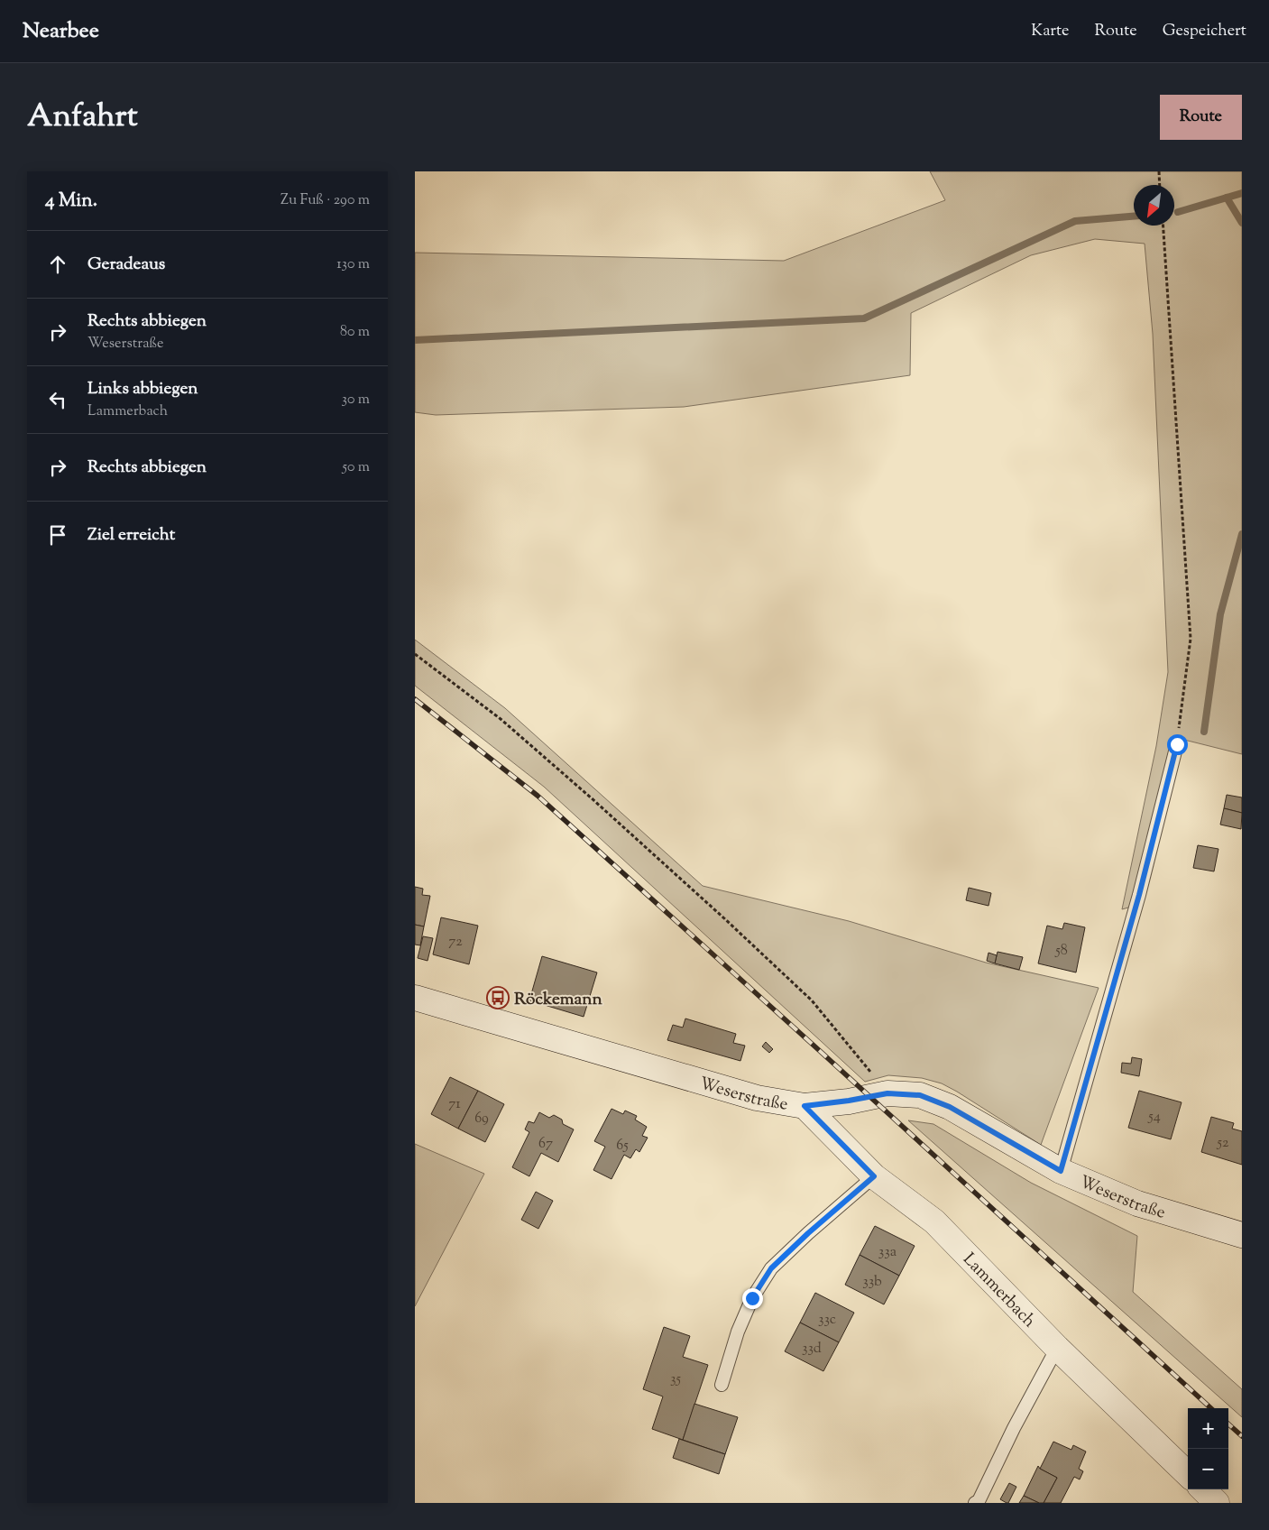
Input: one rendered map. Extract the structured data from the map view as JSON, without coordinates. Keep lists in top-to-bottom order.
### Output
{
  "streets": {
    "main road": ["Weserstraße", "Lammerbach"]
  },
  "crossings": [
    ["Weserstraße", "Lammerbach"]
  ],
  "places": {
    "bus stop": ["Röckemann"]
  },
  "house_numbers": [
    "72",
    "58",
    "71",
    "54",
    "69",
    "52",
    "67",
    "65",
    "33a",
    "33b",
    "33c",
    "33d",
    "35"
  ],
  "north": "bottom left",
  "page": {
    "header": "Nearbee",
    "nav": ["Karte", "Route", "Gespeichert"],
    "title": "Anfahrt",
    "buttons": "Route",
    "heading": ["4 Min.", "Zu Fuß · 290 m"],
    "list": [
      ["Geradeaus", "130 m"],
      ["Rechts abbiegen", "Weserstraße", "80 m"],
      ["Links abbiegen", "Lammerbach", "30 m"],
      ["Rechts abbiegen", "50 m"],
      "Ziel erreicht"
    ],
    "map_buttons": ["+", "−"]
  }
}
